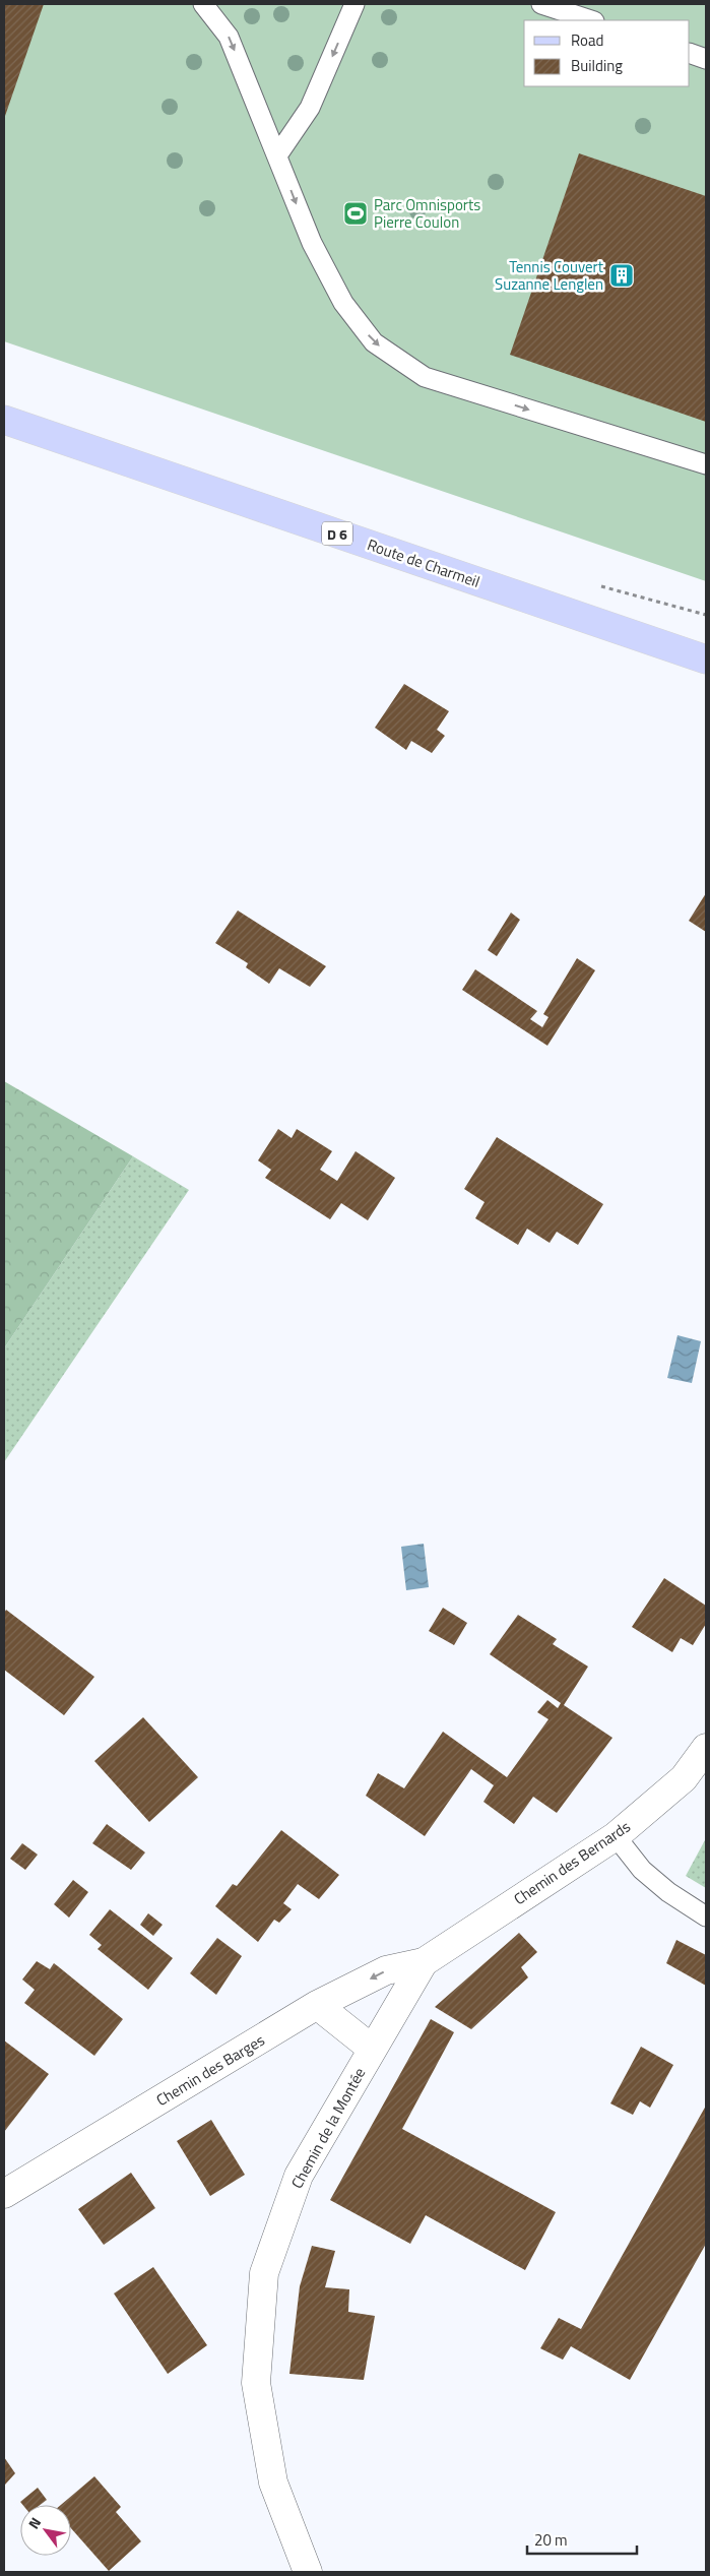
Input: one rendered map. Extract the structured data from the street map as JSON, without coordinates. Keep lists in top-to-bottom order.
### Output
{
  "streets": {
    "main road": ["D 6", "Route de Charmeil"],
    "street": ["Chemin des Bernards", "Chemin des Barges", "Chemin de la Montée"]
  },
  "crossings": [
    ["Chemin des Bernards", "Chemin des Barges"],
    ["Chemin des Bernards", "Chemin de la Montée"],
    ["Chemin des Barges", "Chemin de la Montée"]
  ],
  "places": {
    "sports": ["Parc Omnisports Pierre Coulon"],
    "building": ["Tennis Couvert Suzanne Lenglen"]
  },
  "legend": ["Road", "Building"],
  "scale_bar": "20 m",
  "north": "top left"
}
